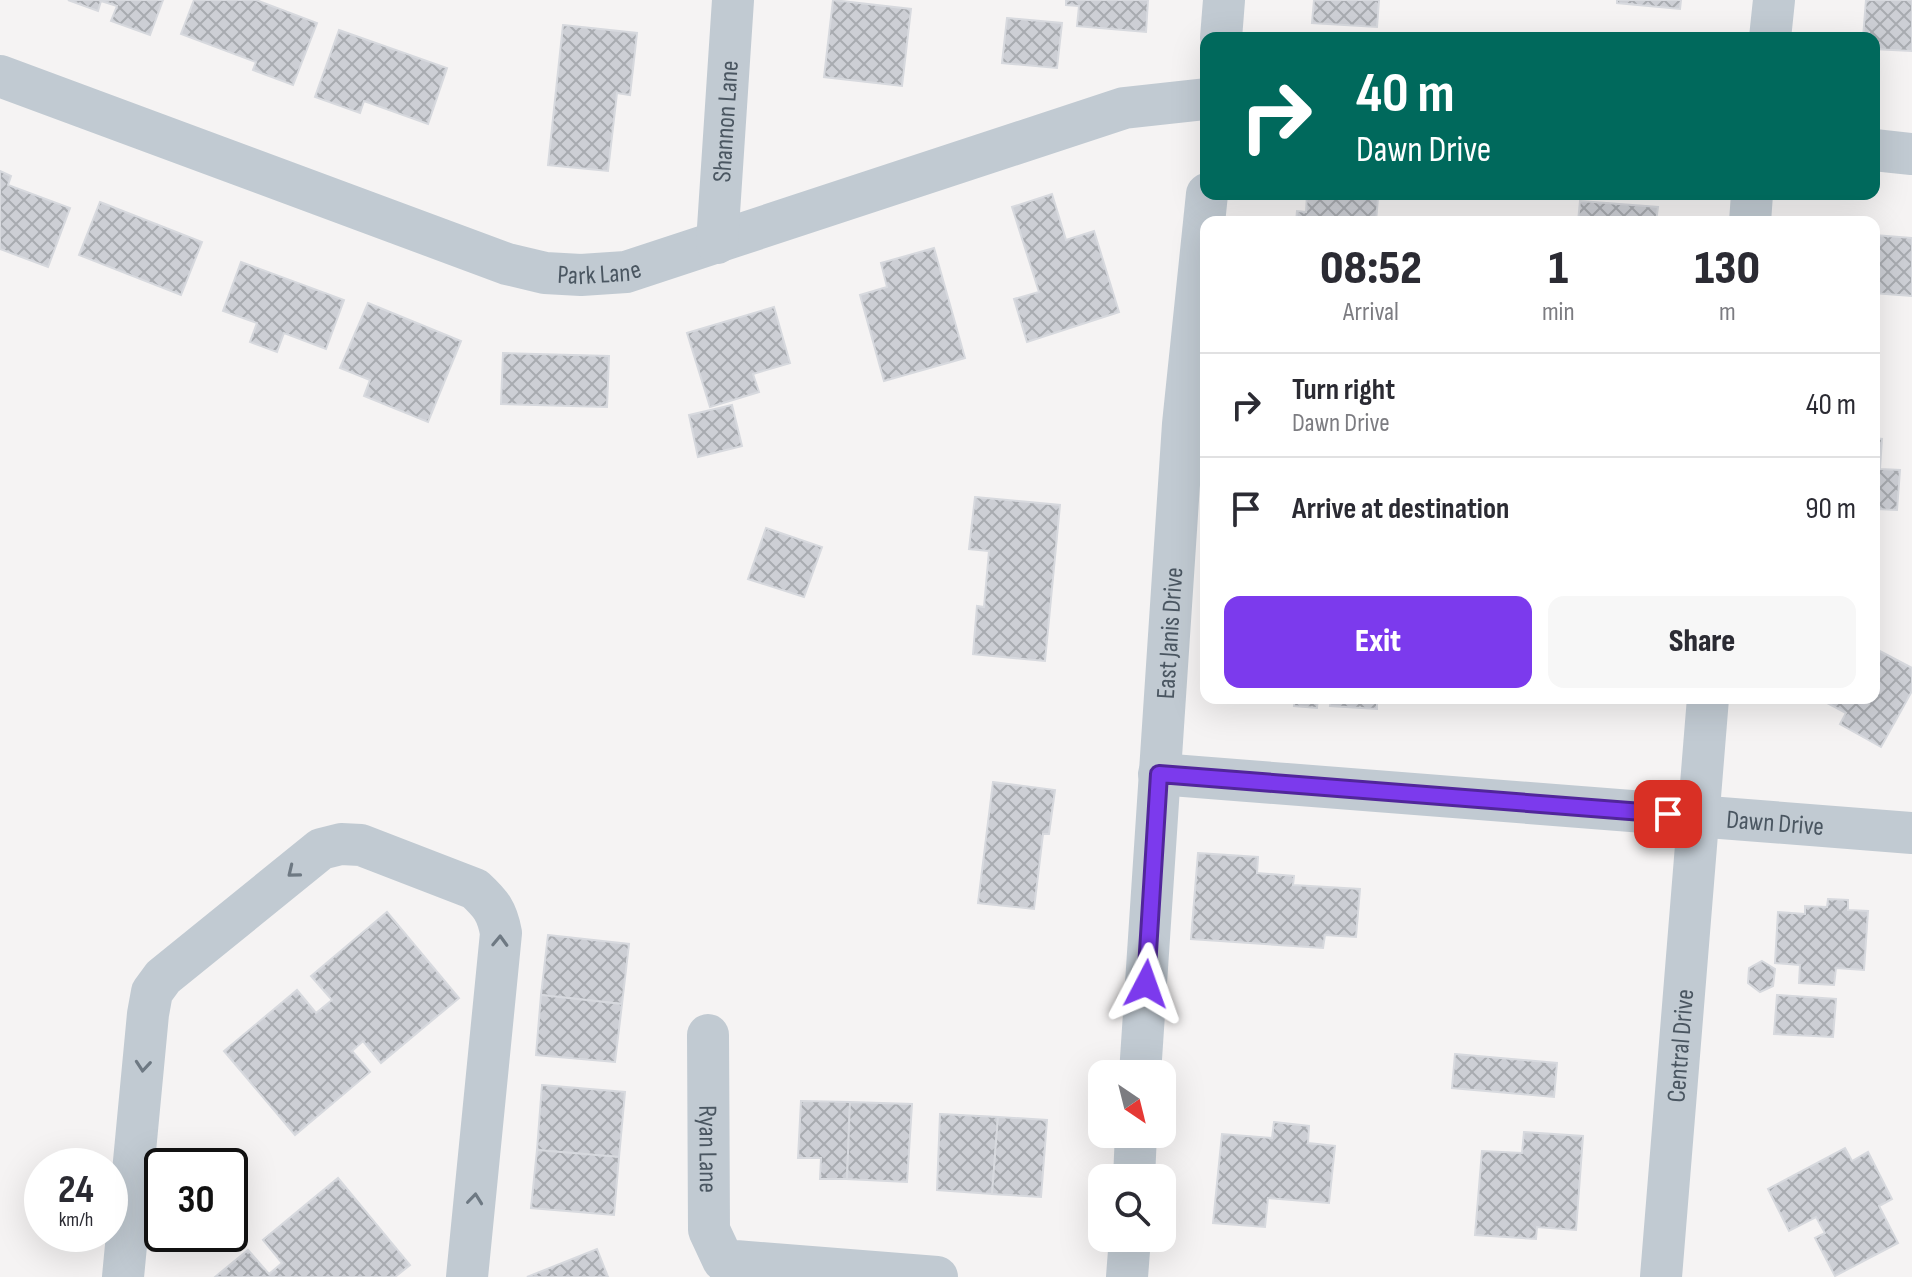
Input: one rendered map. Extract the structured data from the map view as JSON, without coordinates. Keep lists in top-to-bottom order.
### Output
{
  "streets": {
    "street": [
      "Shannon Lane",
      "Park Lane",
      "East Janis Drive",
      "Dawn Drive",
      "Central Drive",
      "Ryan Lane"
    ]
  },
  "crossings": [
    ["Shannon Lane", "Park Lane"],
    ["East Janis Drive", "Dawn Drive"],
    ["Dawn Drive", "Central Drive"]
  ],
  "north": "bottom right",
  "page": {
    "turn": ["40 m", "Dawn Drive"],
    "eta": [
      "08:52",
      "Arrival",
      "1",
      "min",
      "130",
      "m"
    ],
    "list": [
      {
        "name": "Turn right",
        "note": "Dawn Drive",
        "value": "40 m"
      },
      {
        "name": "Arrive at destination",
        "value": "90 m"
      }
    ],
    "buttons": ["Exit", "Share"],
    "speed": "24 km/h",
    "limit": "30"
  }
}
